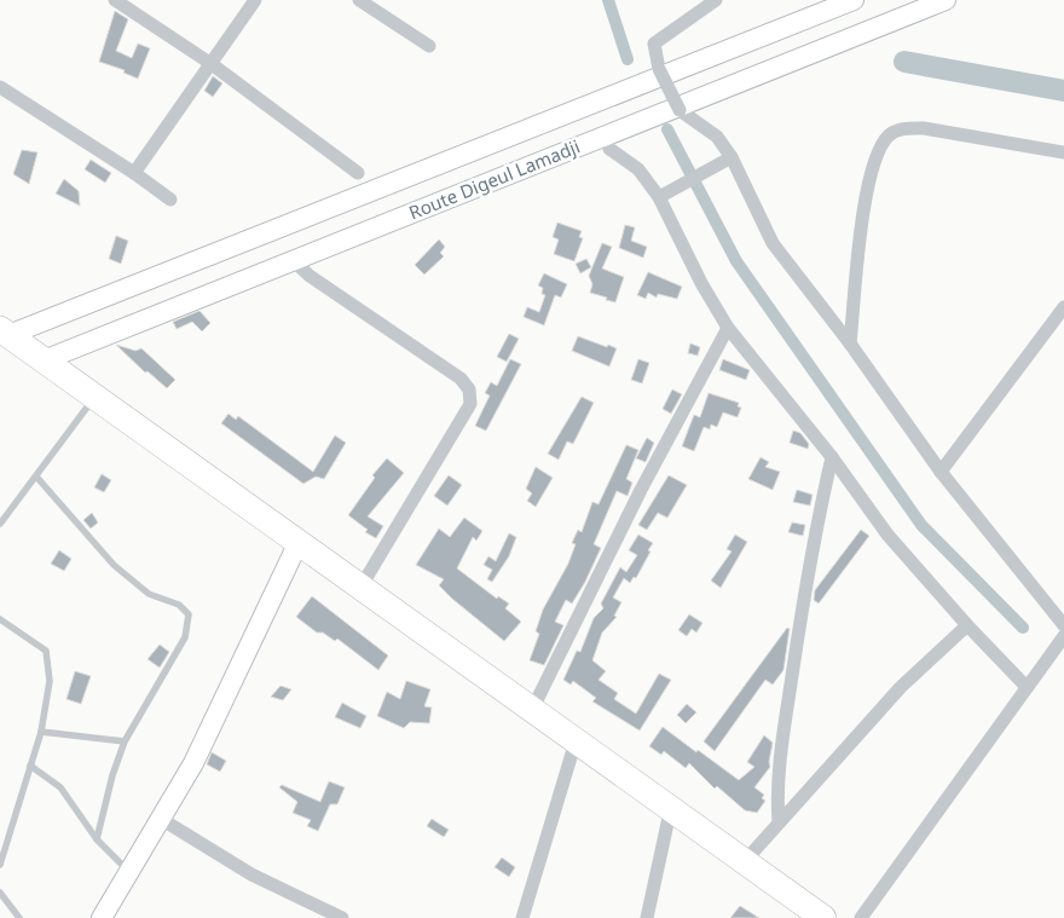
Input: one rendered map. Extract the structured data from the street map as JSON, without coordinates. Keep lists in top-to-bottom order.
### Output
{
  "streets": {
    "main road": ["Route Digeul Lamadji"]
  }
}
